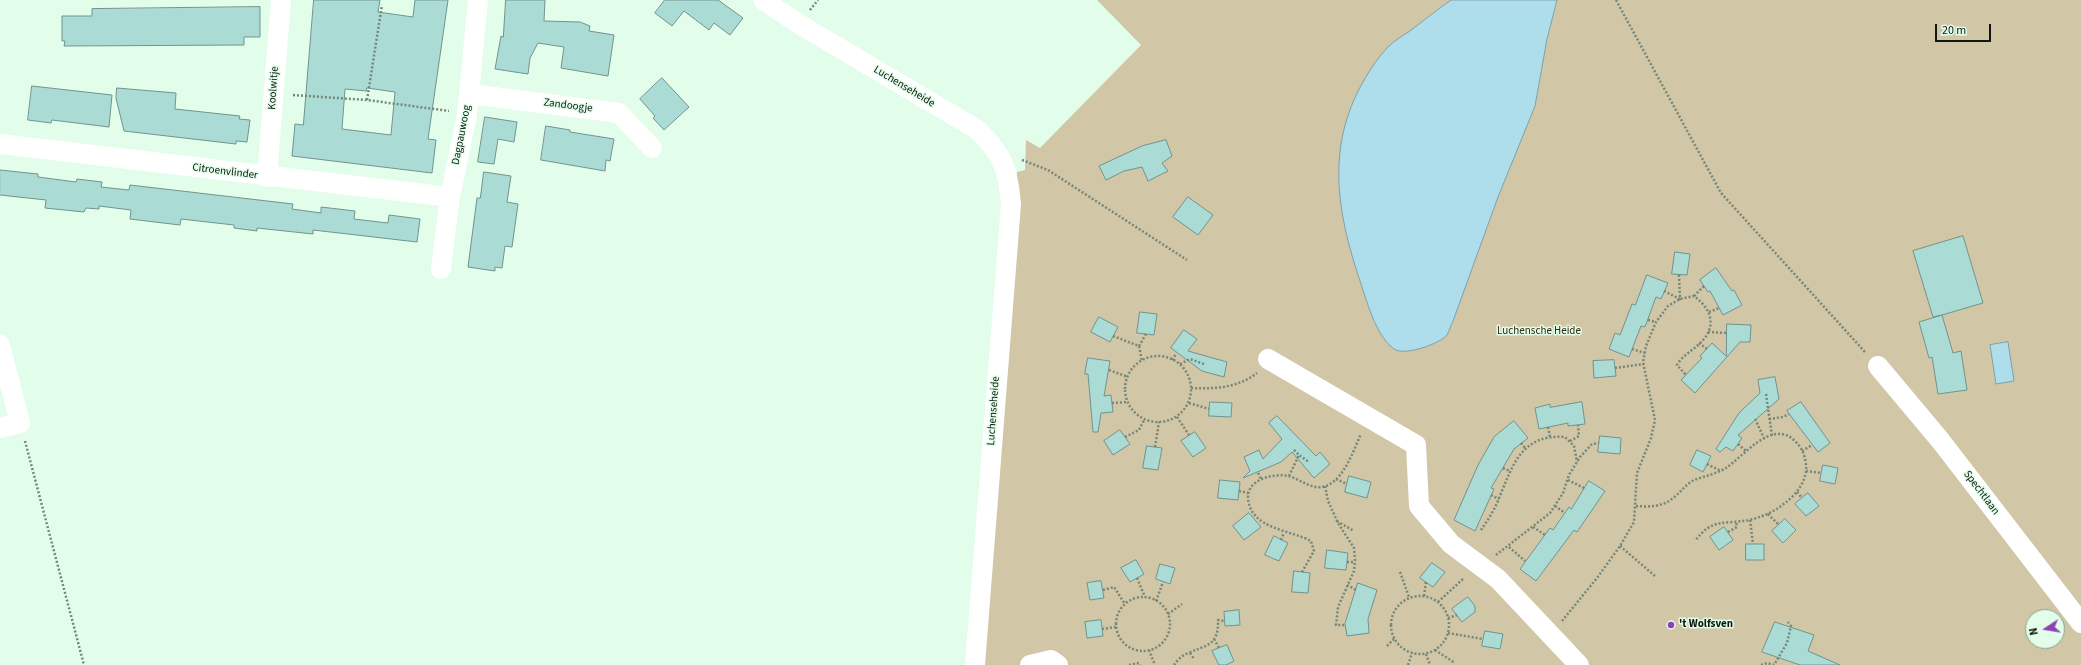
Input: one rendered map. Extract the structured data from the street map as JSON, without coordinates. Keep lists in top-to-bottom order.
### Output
{
  "streets": {
    "street": [
      "Luchenseheide",
      "Koolwitje",
      "Zandoogje",
      "Dagpauwoog",
      "Citroenvlinder",
      "Spechtlaan"
    ]
  },
  "crossings": [
    ["Koolwitje", "Citroenvlinder"],
    ["Zandoogje", "Dagpauwoog"],
    ["Dagpauwoog", "Citroenvlinder"]
  ],
  "parks": ["Luchensche Heide"],
  "places": ["'t Wolfsven"],
  "scale_bar": "20 m",
  "north": "left"
}
